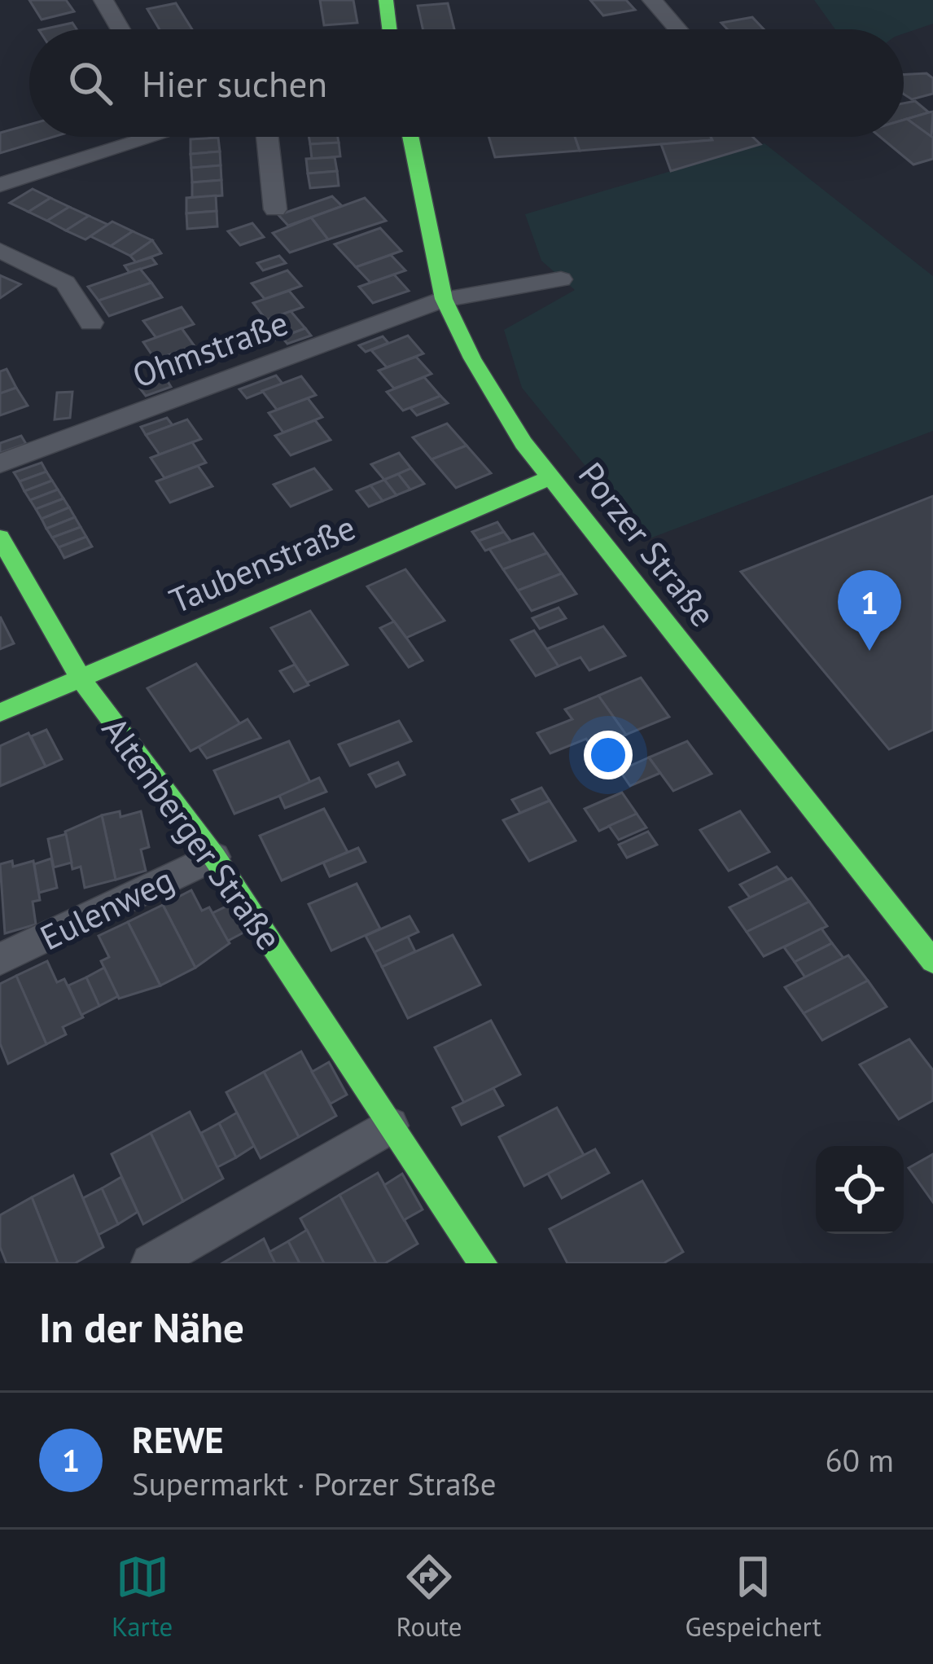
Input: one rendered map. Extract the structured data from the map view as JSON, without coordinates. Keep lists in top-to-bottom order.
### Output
{
  "streets": {
    "main road": ["Porzer Straße", "Taubenstraße", "Altenberger Straße"],
    "street": ["Ohmstraße", "Eulenweg"]
  },
  "crossings": [
    ["Ohmstraße", "Porzer Straße"],
    ["Porzer Straße", "Taubenstraße"],
    ["Taubenstraße", "Altenberger Straße"],
    ["Altenberger Straße", "Eulenweg"]
  ],
  "page": {
    "search": "Hier suchen",
    "pins": "1",
    "heading": "In der Nähe",
    "list": [
      {
        "mark": "1",
        "name": "REWE",
        "note": "Supermarkt · Porzer Straße",
        "value": "60 m"
      }
    ],
    "nav": ["Karte", "Route", "Gespeichert"]
  }
}
